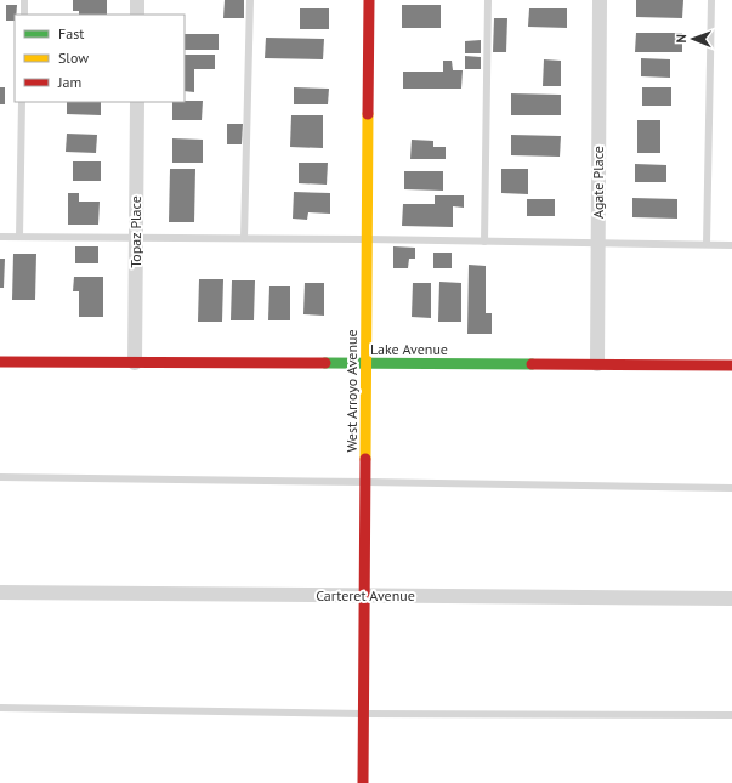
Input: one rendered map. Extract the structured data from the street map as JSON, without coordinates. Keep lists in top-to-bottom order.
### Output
{
  "streets": {
    "street": [
      "Agate Place",
      "Topaz Place",
      "Lake Avenue",
      "West Arroyo Avenue",
      "Carteret Avenue"
    ]
  },
  "crossings": [
    ["Agate Place", "Lake Avenue"],
    ["Topaz Place", "Lake Avenue"],
    ["Lake Avenue", "West Arroyo Avenue"],
    ["West Arroyo Avenue", "Carteret Avenue"]
  ],
  "legend": ["Fast", "Slow", "Jam"],
  "north": "left"
}
